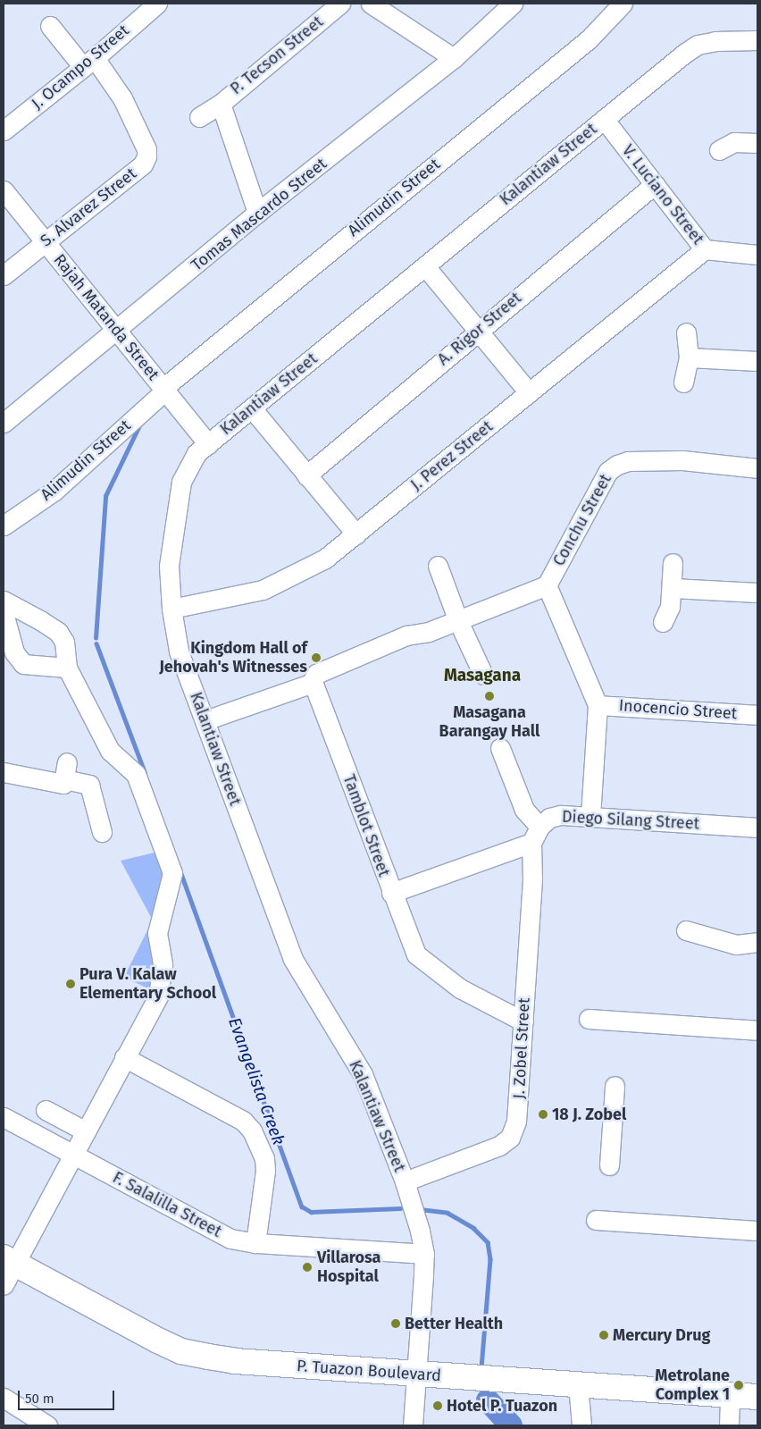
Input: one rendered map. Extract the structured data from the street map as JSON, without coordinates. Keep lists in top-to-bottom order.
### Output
{
  "streets": {
    "main road": ["P. Tuazon Boulevard"],
    "street": [
      "P. Tecson Street",
      "J. Ocampo Street",
      "Kalantiaw Street",
      "V. Luciano Street",
      "Alimudin Street",
      "S. Alvarez Street",
      "Tomas Mascardo Street",
      "Rajah Matanda Street",
      "A. Rigor Street",
      "J. Perez Street",
      "Conchu Street",
      "Inocencio Street",
      "Diego Silang Street",
      "Tamblot Street",
      "J. Zobel Street",
      "F. Salalilla Street"
    ]
  },
  "crossings": [
    ["P. Tecson Street", "Tomas Mascardo Street"],
    ["J. Ocampo Street", "S. Alvarez Street"],
    ["Kalantiaw Street", "V. Luciano Street"],
    ["Kalantiaw Street", "Rajah Matanda Street"],
    ["Kalantiaw Street", "J. Perez Street"],
    ["Kalantiaw Street", "J. Zobel Street"],
    ["Kalantiaw Street", "F. Salalilla Street"],
    ["Kalantiaw Street", "P. Tuazon Boulevard"],
    ["V. Luciano Street", "A. Rigor Street"],
    ["V. Luciano Street", "J. Perez Street"],
    ["Alimudin Street", "Rajah Matanda Street"],
    ["S. Alvarez Street", "Rajah Matanda Street"],
    ["Tomas Mascardo Street", "Rajah Matanda Street"],
    ["Diego Silang Street", "Tamblot Street"],
    ["Diego Silang Street", "J. Zobel Street"],
    ["Tamblot Street", "J. Zobel Street"]
  ],
  "districts": ["Masagana"],
  "water": ["Evangelista Creek"],
  "places": [
    "Kingdom Hall of Jehovah's Witnesses",
    "Masagana Barangay Hall",
    "Pura V. Kalaw Elementary School",
    "18 J. Zobel",
    "Villarosa Hospital",
    "Better Health",
    "Mercury Drug",
    "Metrolane Complex 1",
    "Hotel P. Tuazon"
  ],
  "scale_bar": "50 m"
}
